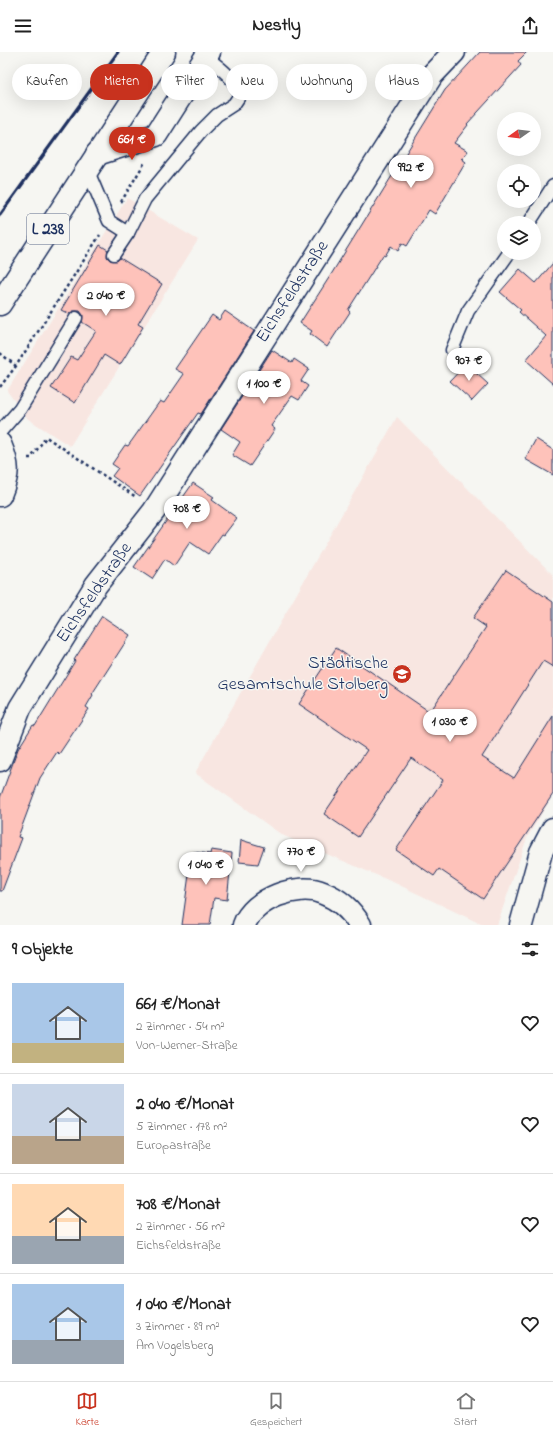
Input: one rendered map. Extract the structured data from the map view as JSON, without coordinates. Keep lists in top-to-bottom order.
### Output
{
  "streets": {
    "street": ["L 238", "Eichsfeldstraße"]
  },
  "places": {
    "school or university": ["Städtische Gesamtschule Stolberg"]
  },
  "north": "left",
  "page": {
    "header": "Nestly",
    "chip": [
      "Kaufen",
      "Mieten",
      "Filter",
      "Neu",
      "Wohnung",
      "Haus"
    ],
    "price": [
      "661 €",
      "992 €",
      "2 040 €",
      "907 €",
      "1 100 €",
      "708 €",
      "1 030 €",
      "770 €",
      "1 040 €"
    ],
    "heading": "9 Objekte",
    "list": [
      {
        "name": "661 €/Monat",
        "note": "2 Zimmer · 54 m² · Von-Werner-Straße"
      },
      {
        "name": "2 040 €/Monat",
        "note": "5 Zimmer · 178 m² · Europastraße"
      },
      {
        "name": "708 €/Monat",
        "note": "2 Zimmer · 56 m² · Eichsfeldstraße"
      },
      {
        "name": "1 040 €/Monat",
        "note": "3 Zimmer · 89 m² · Am Vogelsberg"
      }
    ],
    "tabs": ["Karte", "Gespeichert", "Start"]
  }
}
